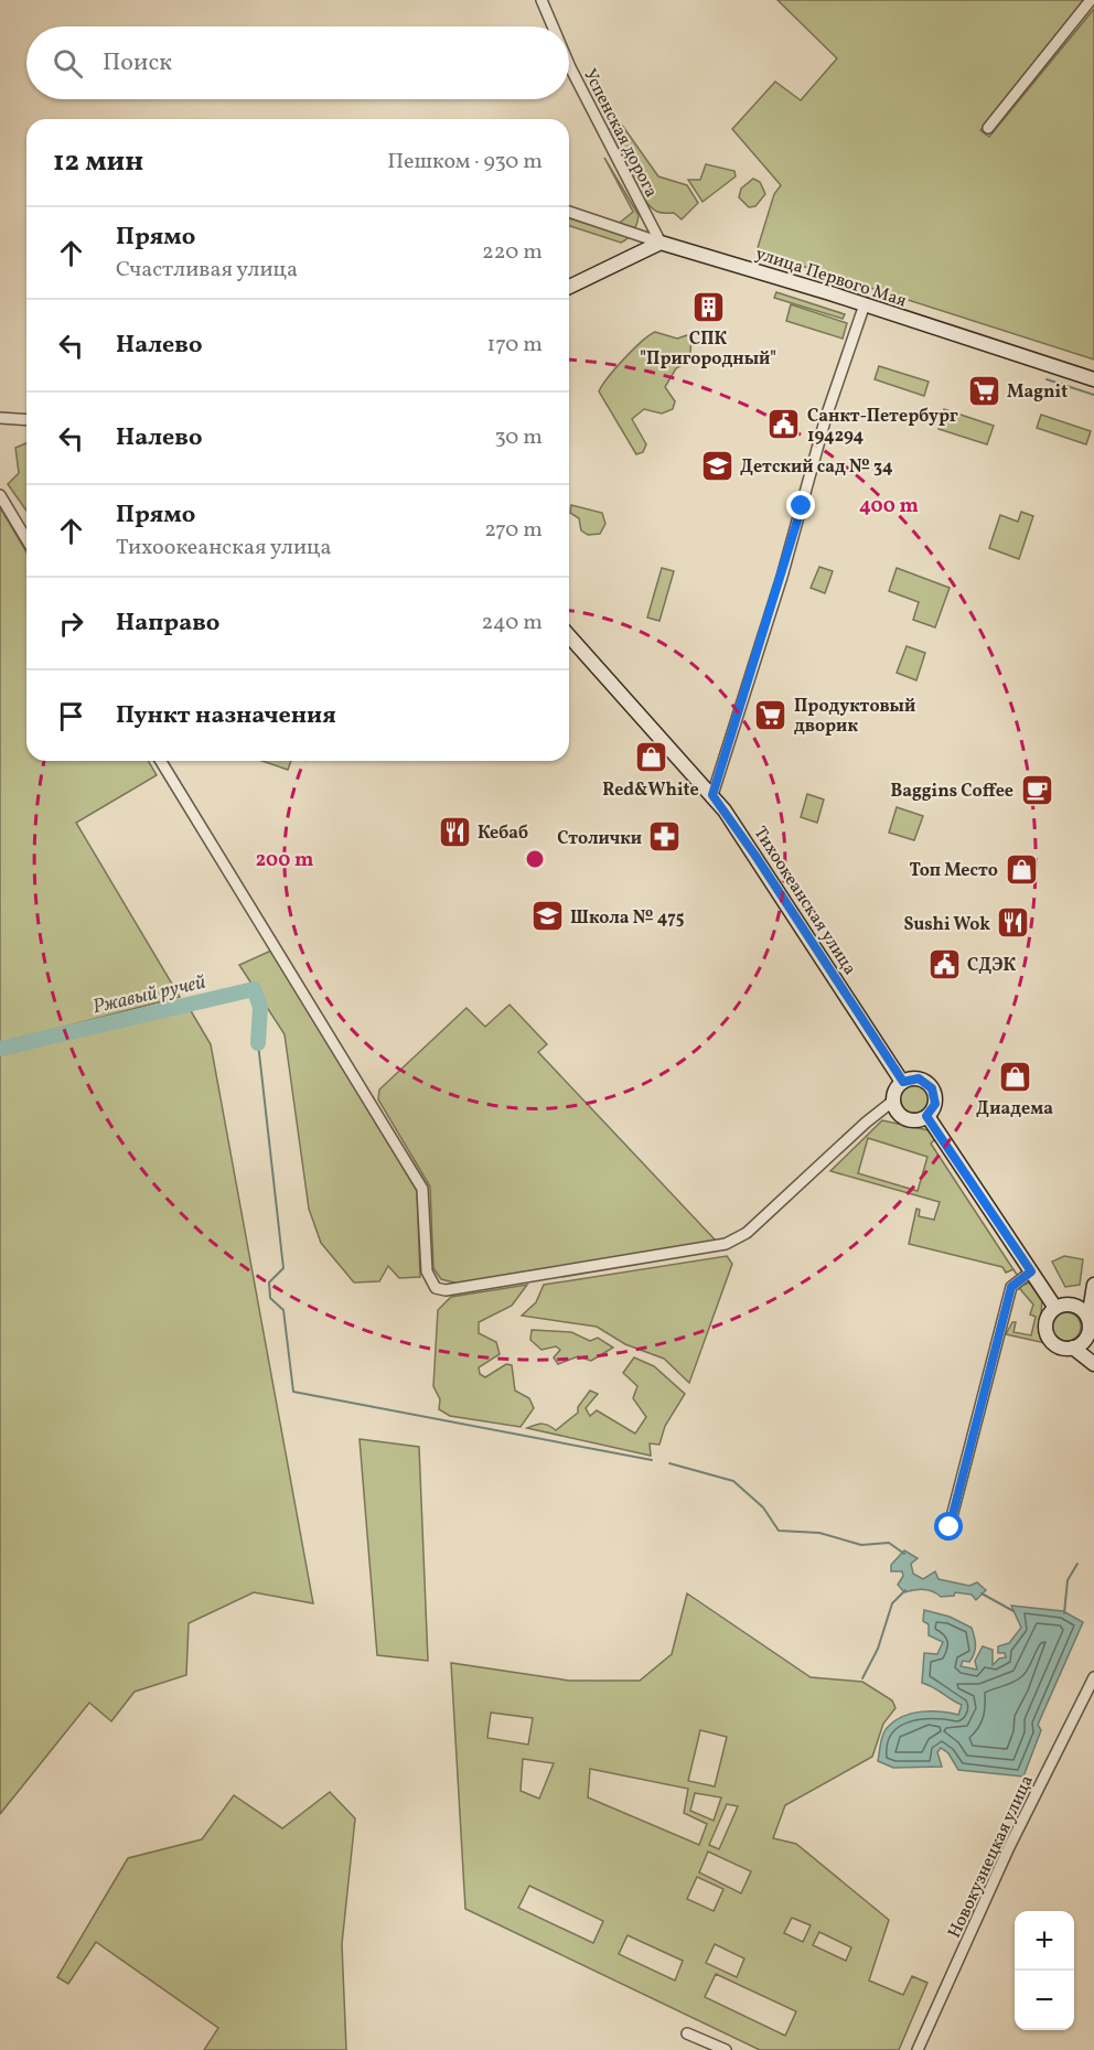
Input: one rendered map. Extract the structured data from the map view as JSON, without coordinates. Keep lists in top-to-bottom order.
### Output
{
  "streets": {
    "street": [
      "Успенская дорога",
      "улица Первого Мая",
      "Тихоокеанская улица",
      "Новокузнецкая улица"
    ]
  },
  "crossings": [
    ["Успенская дорога", "улица Первого Мая"]
  ],
  "water": ["Ржавый ручей"],
  "places": {
    "building": ["СПК \"Пригородный\""],
    "supermarket": ["Magnit", "Продуктовый дворик"],
    "public building": ["Санкт-Петербург 194294", "СДЭК"],
    "school or university": ["Детский сад № 34", "Школа № 475"],
    "shop": ["Red&White", "Топ Место", "Диадема"],
    "cafe": ["Baggins Coffee"],
    "restaurant": ["Кебаб", "Sushi Wok"],
    "pharmacy": ["Столички"]
  },
  "page": {
    "search": "Поиск",
    "heading": ["12 мин", "Пешком · 930 m"],
    "list": [
      ["Прямо", "Счастливая улица", "220 m"],
      ["Налево", "170 m"],
      ["Налево", "30 m"],
      ["Прямо", "Тихоокеанская улица", "270 m"],
      ["Направо", "240 m"],
      "Пункт назначения"
    ],
    "map_buttons": ["+", "−"]
  },
  "rings": ["400 m", "200 m"]
}
